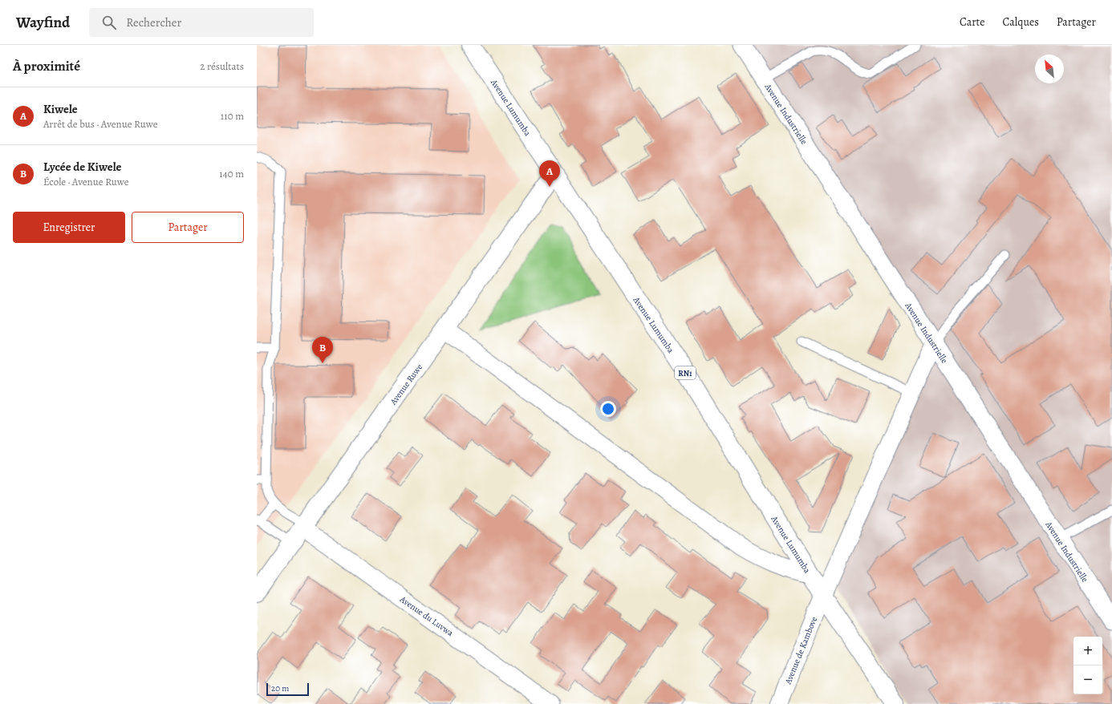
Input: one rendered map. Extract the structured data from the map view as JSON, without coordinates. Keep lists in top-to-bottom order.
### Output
{
  "streets": {
    "main road": ["Avenue Lumumba", "RN1", "Avenue Ruwe"],
    "street": ["Avenue Industrielle", "Avenue du Luvwa", "Avenue de Kambove"]
  },
  "crossings": [
    ["Avenue Lumumba", "Avenue Ruwe"],
    ["Avenue Lumumba", "Avenue de Kambove"],
    ["Avenue Industrielle", "Avenue de Kambove"],
    ["Avenue Ruwe", "Avenue du Luvwa"]
  ],
  "scale_bar": "20 m",
  "north": "top left",
  "page": {
    "header": "Wayfind",
    "search": "Rechercher",
    "nav": ["Carte", "Calques", "Partager"],
    "heading": ["À proximité", "2 résultats"],
    "list": [
      {
        "mark": "A",
        "name": "Kiwele",
        "note": "Arrêt de bus · Avenue Ruwe",
        "value": "110 m"
      },
      {
        "mark": "B",
        "name": "Lycée de Kiwele",
        "note": "École · Avenue Ruwe",
        "value": "140 m"
      }
    ],
    "pins": ["A", "B"],
    "buttons": ["Enregistrer", "Partager"],
    "map_buttons": ["+", "−"],
    "scale": "20 m"
  }
}
